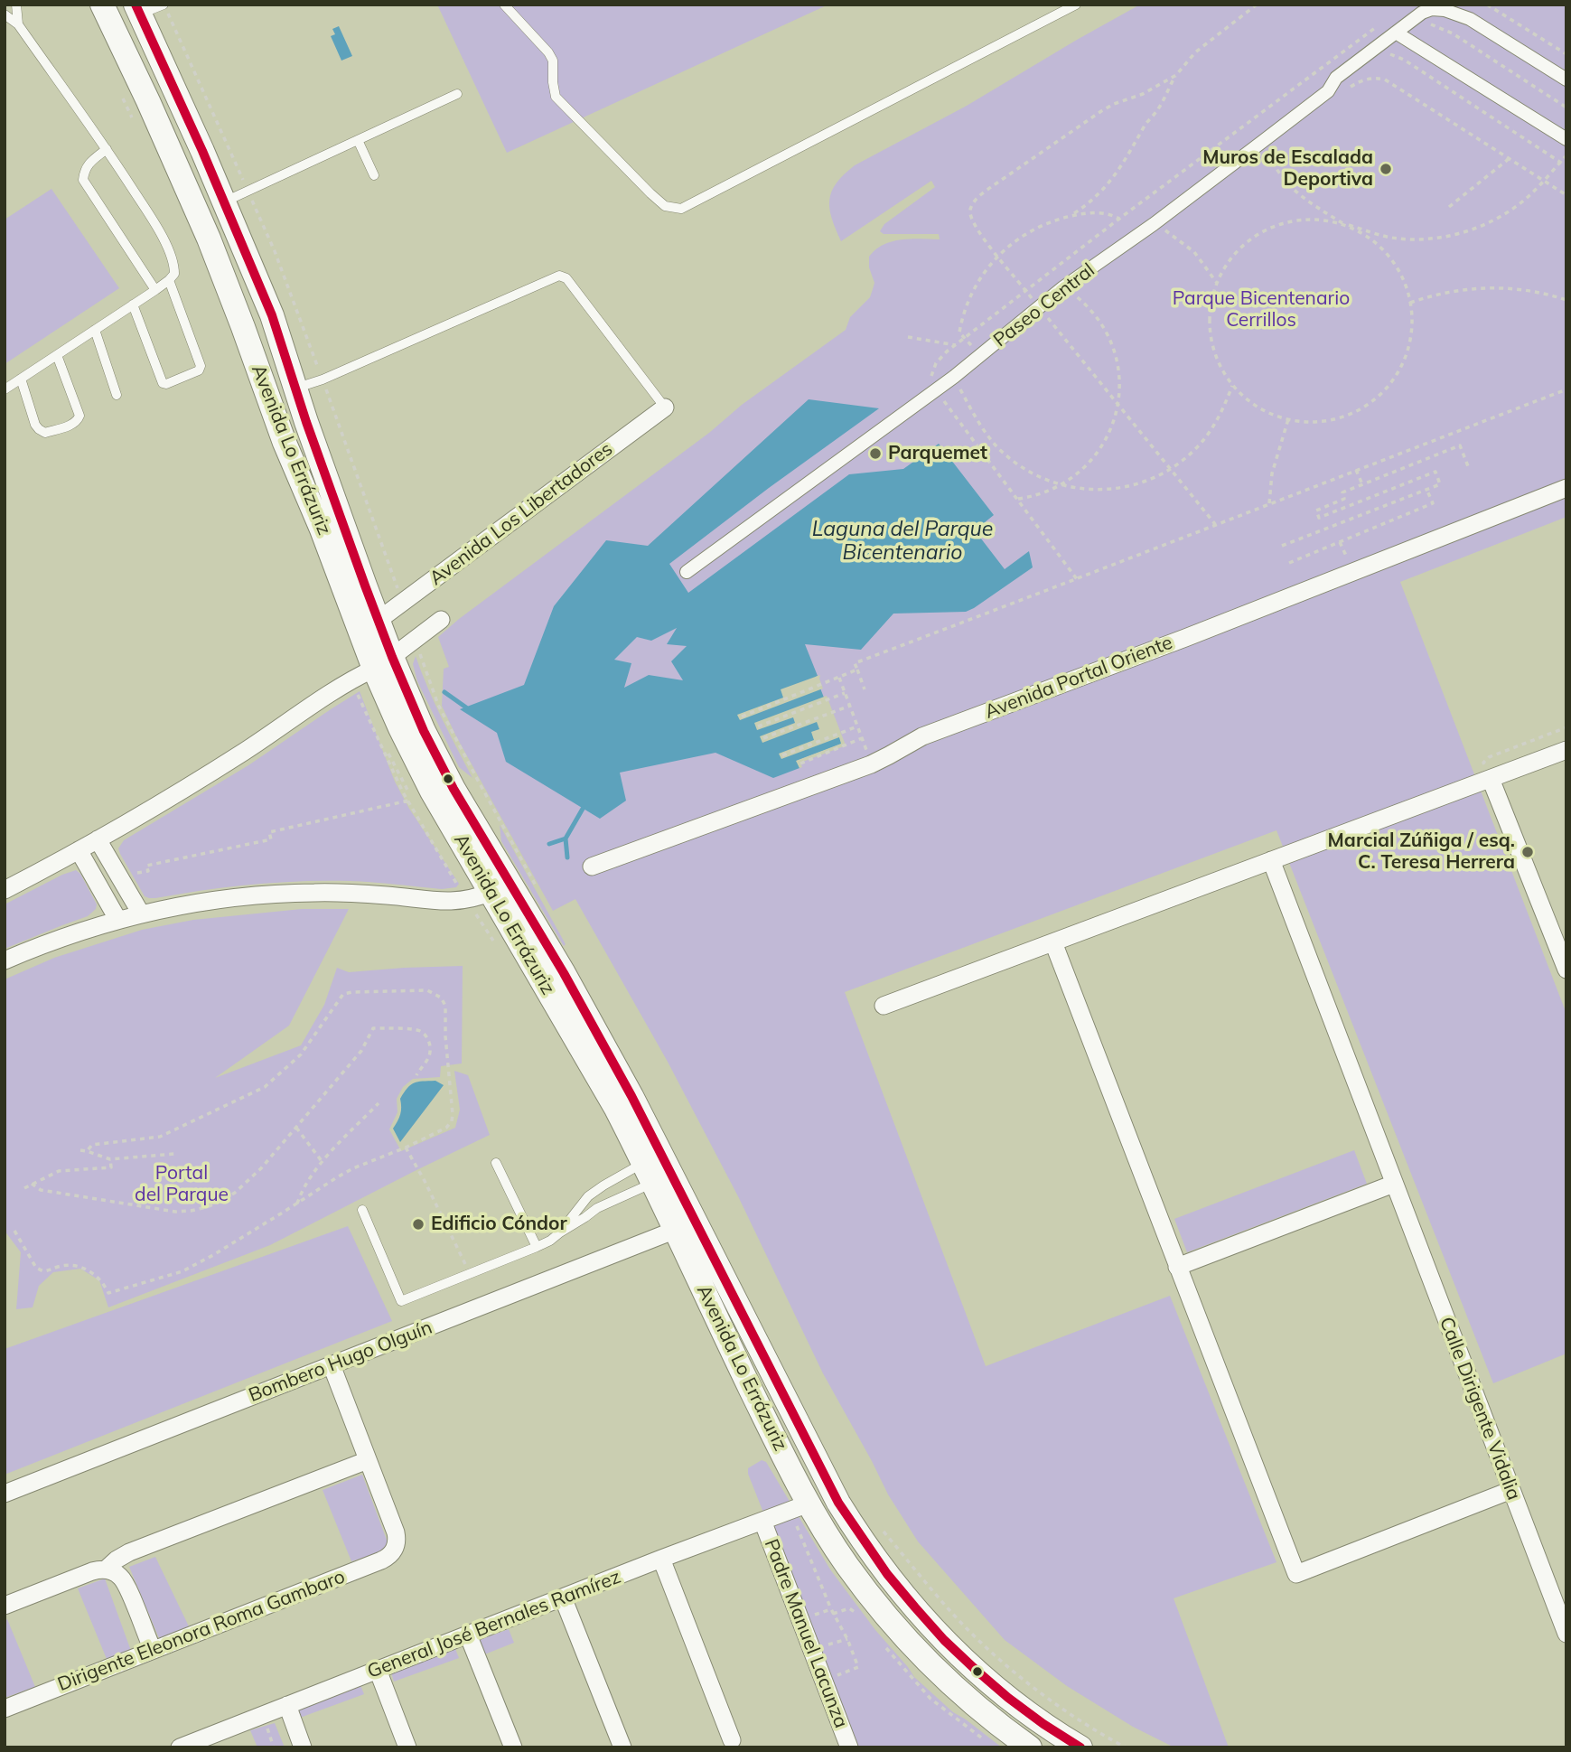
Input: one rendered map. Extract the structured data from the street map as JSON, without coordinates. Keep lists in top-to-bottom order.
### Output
{
  "streets": {
    "main road": ["Avenida Lo Errázuriz"],
    "street": [
      "Paseo Central",
      "Avenida Los Libertadores",
      "Avenida Portal Oriente",
      "Bombero Hugo Olguín",
      "Calle Dirigente Vidalia",
      "General José Bernales Ramírez",
      "Dirigente Eleonora Roma Gambaro",
      "Padre Manuel Lacunza"
    ]
  },
  "crossings": [
    ["Avenida Lo Errázuriz", "Avenida Los Libertadores"],
    ["Avenida Lo Errázuriz", "Bombero Hugo Olguín"],
    ["Avenida Lo Errázuriz", "General José Bernales Ramírez"],
    ["General José Bernales Ramírez", "Padre Manuel Lacunza"]
  ],
  "water": ["Laguna del Parque Bicentenario"],
  "parks": ["Parque Bicentenario Cerrillos", "Portal del Parque"],
  "places": [
    "Muros de Escalada Deportiva",
    "Parquemet",
    "Marcial Zúñiga / esq. C. Teresa Herrera",
    "Edificio Cóndor"
  ]
}
